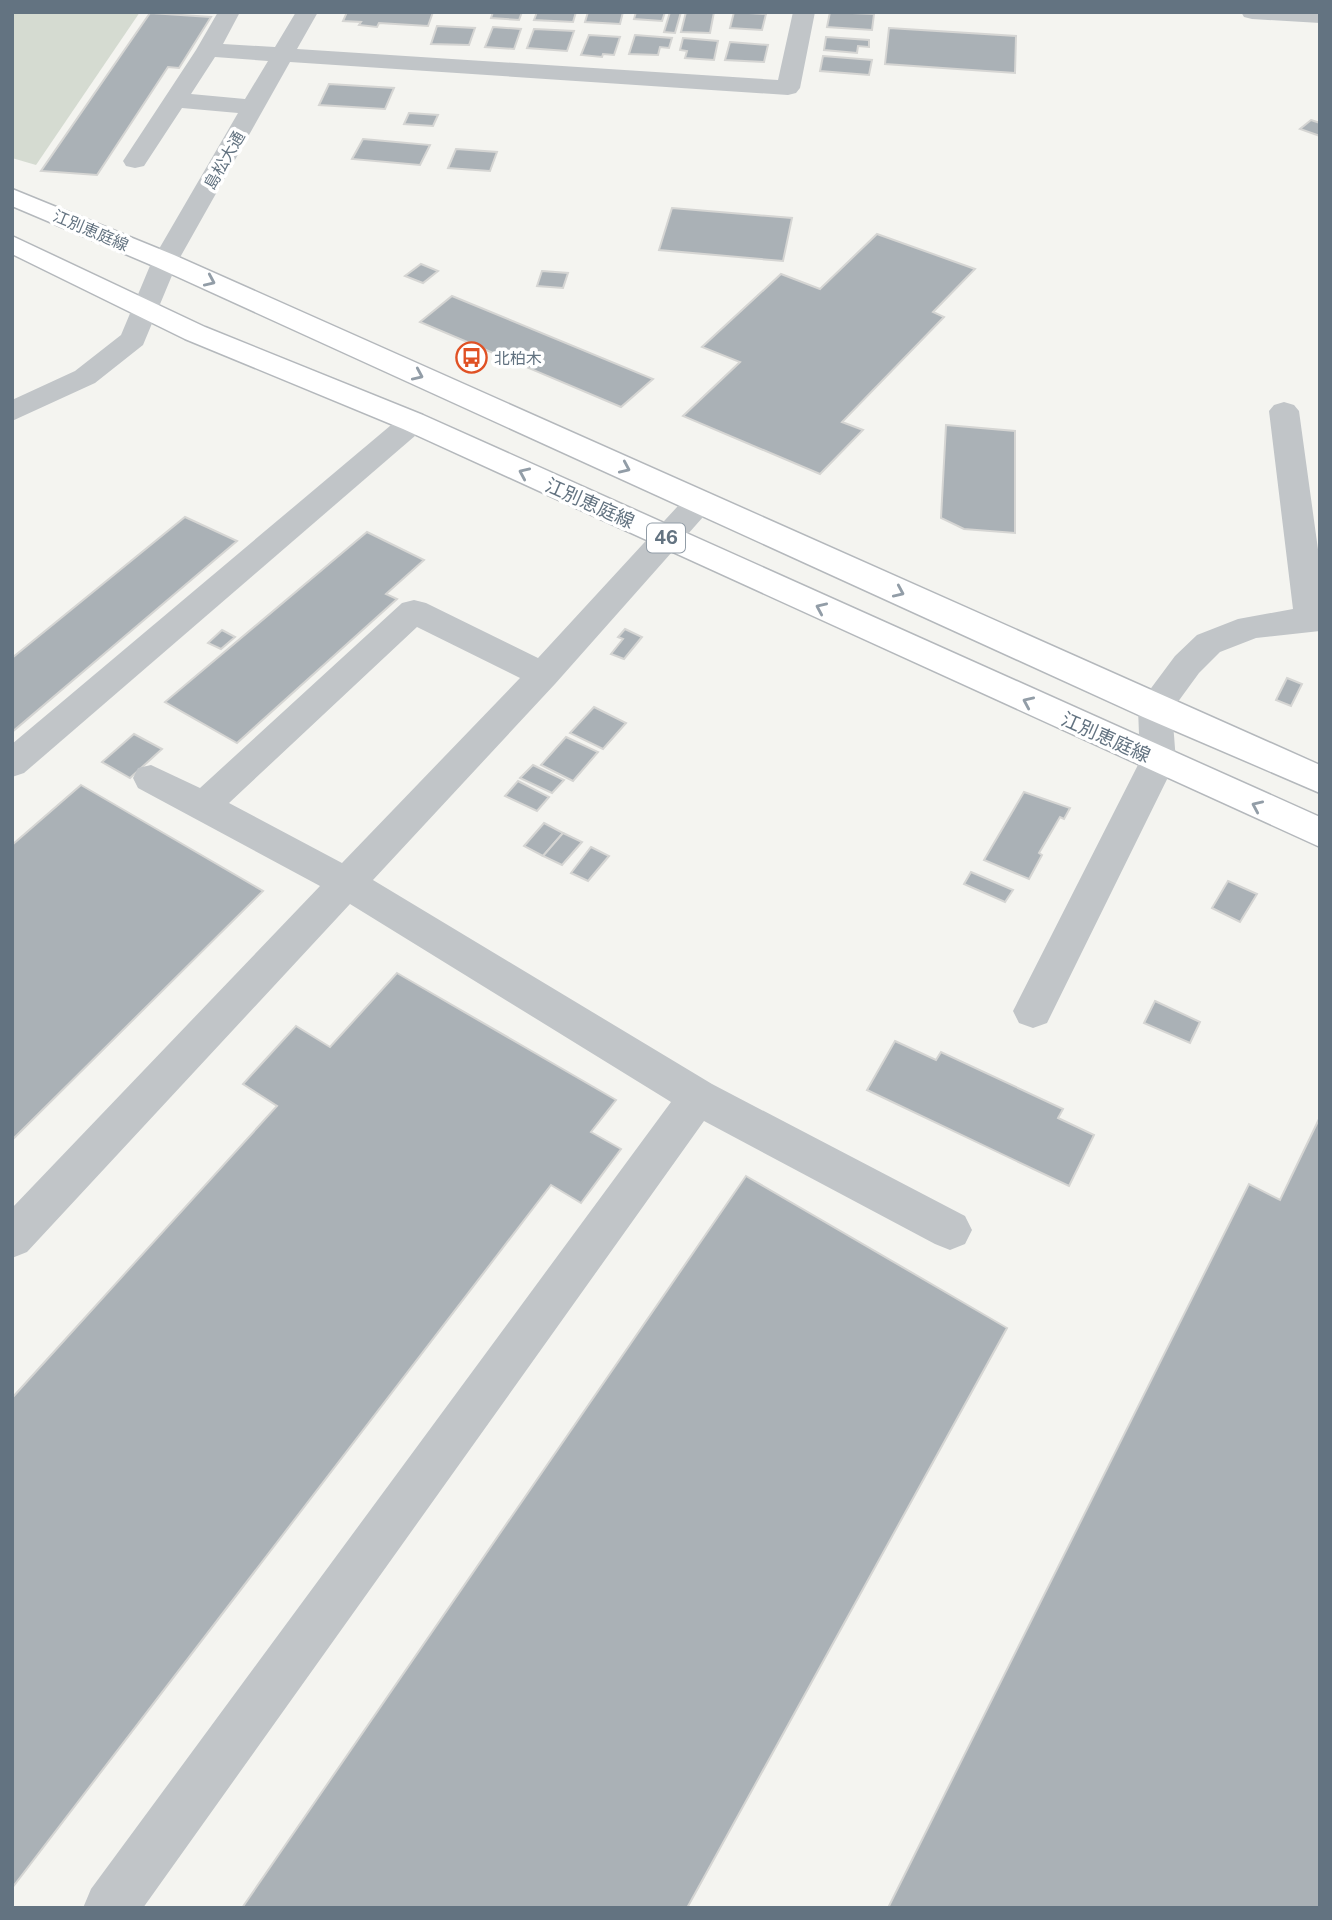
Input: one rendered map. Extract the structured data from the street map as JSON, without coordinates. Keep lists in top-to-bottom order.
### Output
{
  "streets": {
    "main road": ["江別恵庭線", "46"],
    "street": ["島松大通"]
  },
  "crossings": [
    ["島松大通", "江別恵庭線"]
  ],
  "places": {
    "bus stop": ["北柏木"]
  }
}
